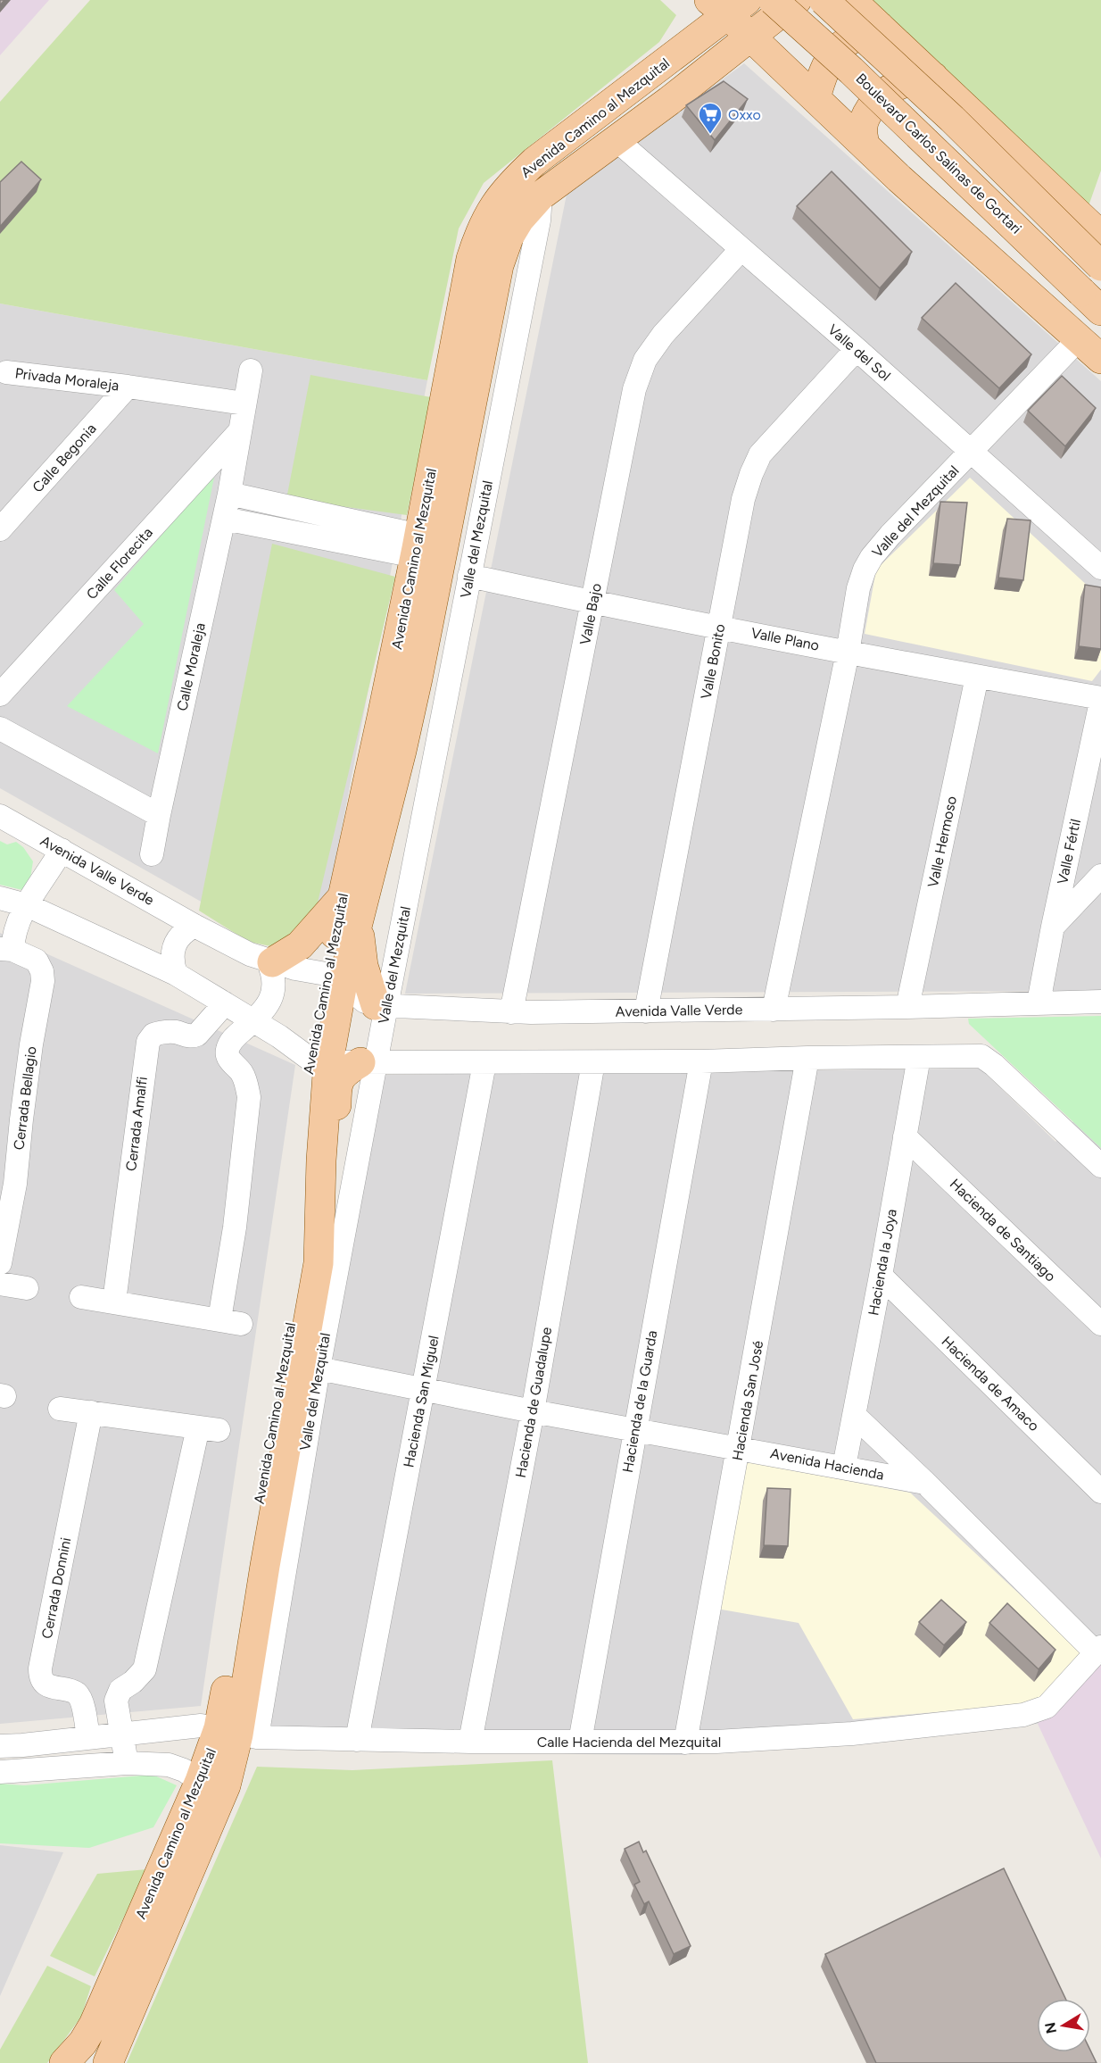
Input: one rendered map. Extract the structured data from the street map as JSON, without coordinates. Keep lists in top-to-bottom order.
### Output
{
  "streets": {
    "main road": ["Avenida Camino al Mezquital", "Boulevard Carlos Salinas de Gortari"],
    "street": [
      "Valle del Sol",
      "Privada Moraleja",
      "Calle Begonia",
      "Valle del Mezquital",
      "Calle Florecita",
      "Valle Bajo",
      "Valle Plano",
      "Valle Bonito",
      "Calle Moraleja",
      "Valle Hermoso",
      "Valle Fértil",
      "Avenida Valle Verde",
      "Cerrada Bellagio",
      "Cerrada Amalfi",
      "Hacienda de Santiago",
      "Hacienda la Joya",
      "Hacienda de Amaco",
      "Hacienda San José",
      "Hacienda San Miguel",
      "Hacienda de la Guarda",
      "Hacienda de Guadalupe",
      "Avenida Hacienda",
      "Cerrada Donnini",
      "Calle Hacienda del Mezquital"
    ]
  },
  "crossings": [
    ["Avenida Camino al Mezquital", "Boulevard Carlos Salinas de Gortari"],
    ["Avenida Camino al Mezquital", "Valle del Sol"],
    ["Avenida Camino al Mezquital", "Valle del Mezquital"],
    ["Avenida Camino al Mezquital", "Avenida Valle Verde"],
    ["Avenida Camino al Mezquital", "Calle Hacienda del Mezquital"],
    ["Valle del Sol", "Valle del Mezquital"],
    ["Valle del Sol", "Valle Bajo"],
    ["Valle del Sol", "Valle Bonito"],
    ["Privada Moraleja", "Calle Begonia"],
    ["Valle del Mezquital", "Valle Plano"],
    ["Valle del Mezquital", "Avenida Valle Verde"],
    ["Valle del Mezquital", "Avenida Hacienda"],
    ["Valle del Mezquital", "Calle Hacienda del Mezquital"],
    ["Calle Florecita", "Calle Moraleja"],
    ["Valle Bajo", "Valle Plano"],
    ["Valle Bajo", "Avenida Valle Verde"],
    ["Valle Plano", "Valle Bonito"],
    ["Valle Plano", "Valle Hermoso"],
    ["Valle Plano", "Valle Fértil"],
    ["Valle Bonito", "Avenida Valle Verde"],
    ["Valle Hermoso", "Avenida Valle Verde"],
    ["Valle Fértil", "Avenida Valle Verde"],
    ["Avenida Valle Verde", "Cerrada Bellagio"],
    ["Hacienda de Santiago", "Hacienda la Joya"],
    ["Hacienda la Joya", "Hacienda de Amaco"],
    ["Hacienda la Joya", "Avenida Hacienda"],
    ["Hacienda San José", "Avenida Hacienda"],
    ["Hacienda San José", "Calle Hacienda del Mezquital"],
    ["Hacienda San Miguel", "Avenida Hacienda"],
    ["Hacienda San Miguel", "Calle Hacienda del Mezquital"],
    ["Hacienda de la Guarda", "Avenida Hacienda"],
    ["Hacienda de la Guarda", "Calle Hacienda del Mezquital"],
    ["Hacienda de Guadalupe", "Avenida Hacienda"],
    ["Hacienda de Guadalupe", "Calle Hacienda del Mezquital"],
    ["Avenida Hacienda", "Calle Hacienda del Mezquital"],
    ["Cerrada Donnini", "Calle Hacienda del Mezquital"]
  ],
  "places": {
    "supermarket": ["Oxxo"]
  },
  "north": "left"
}
